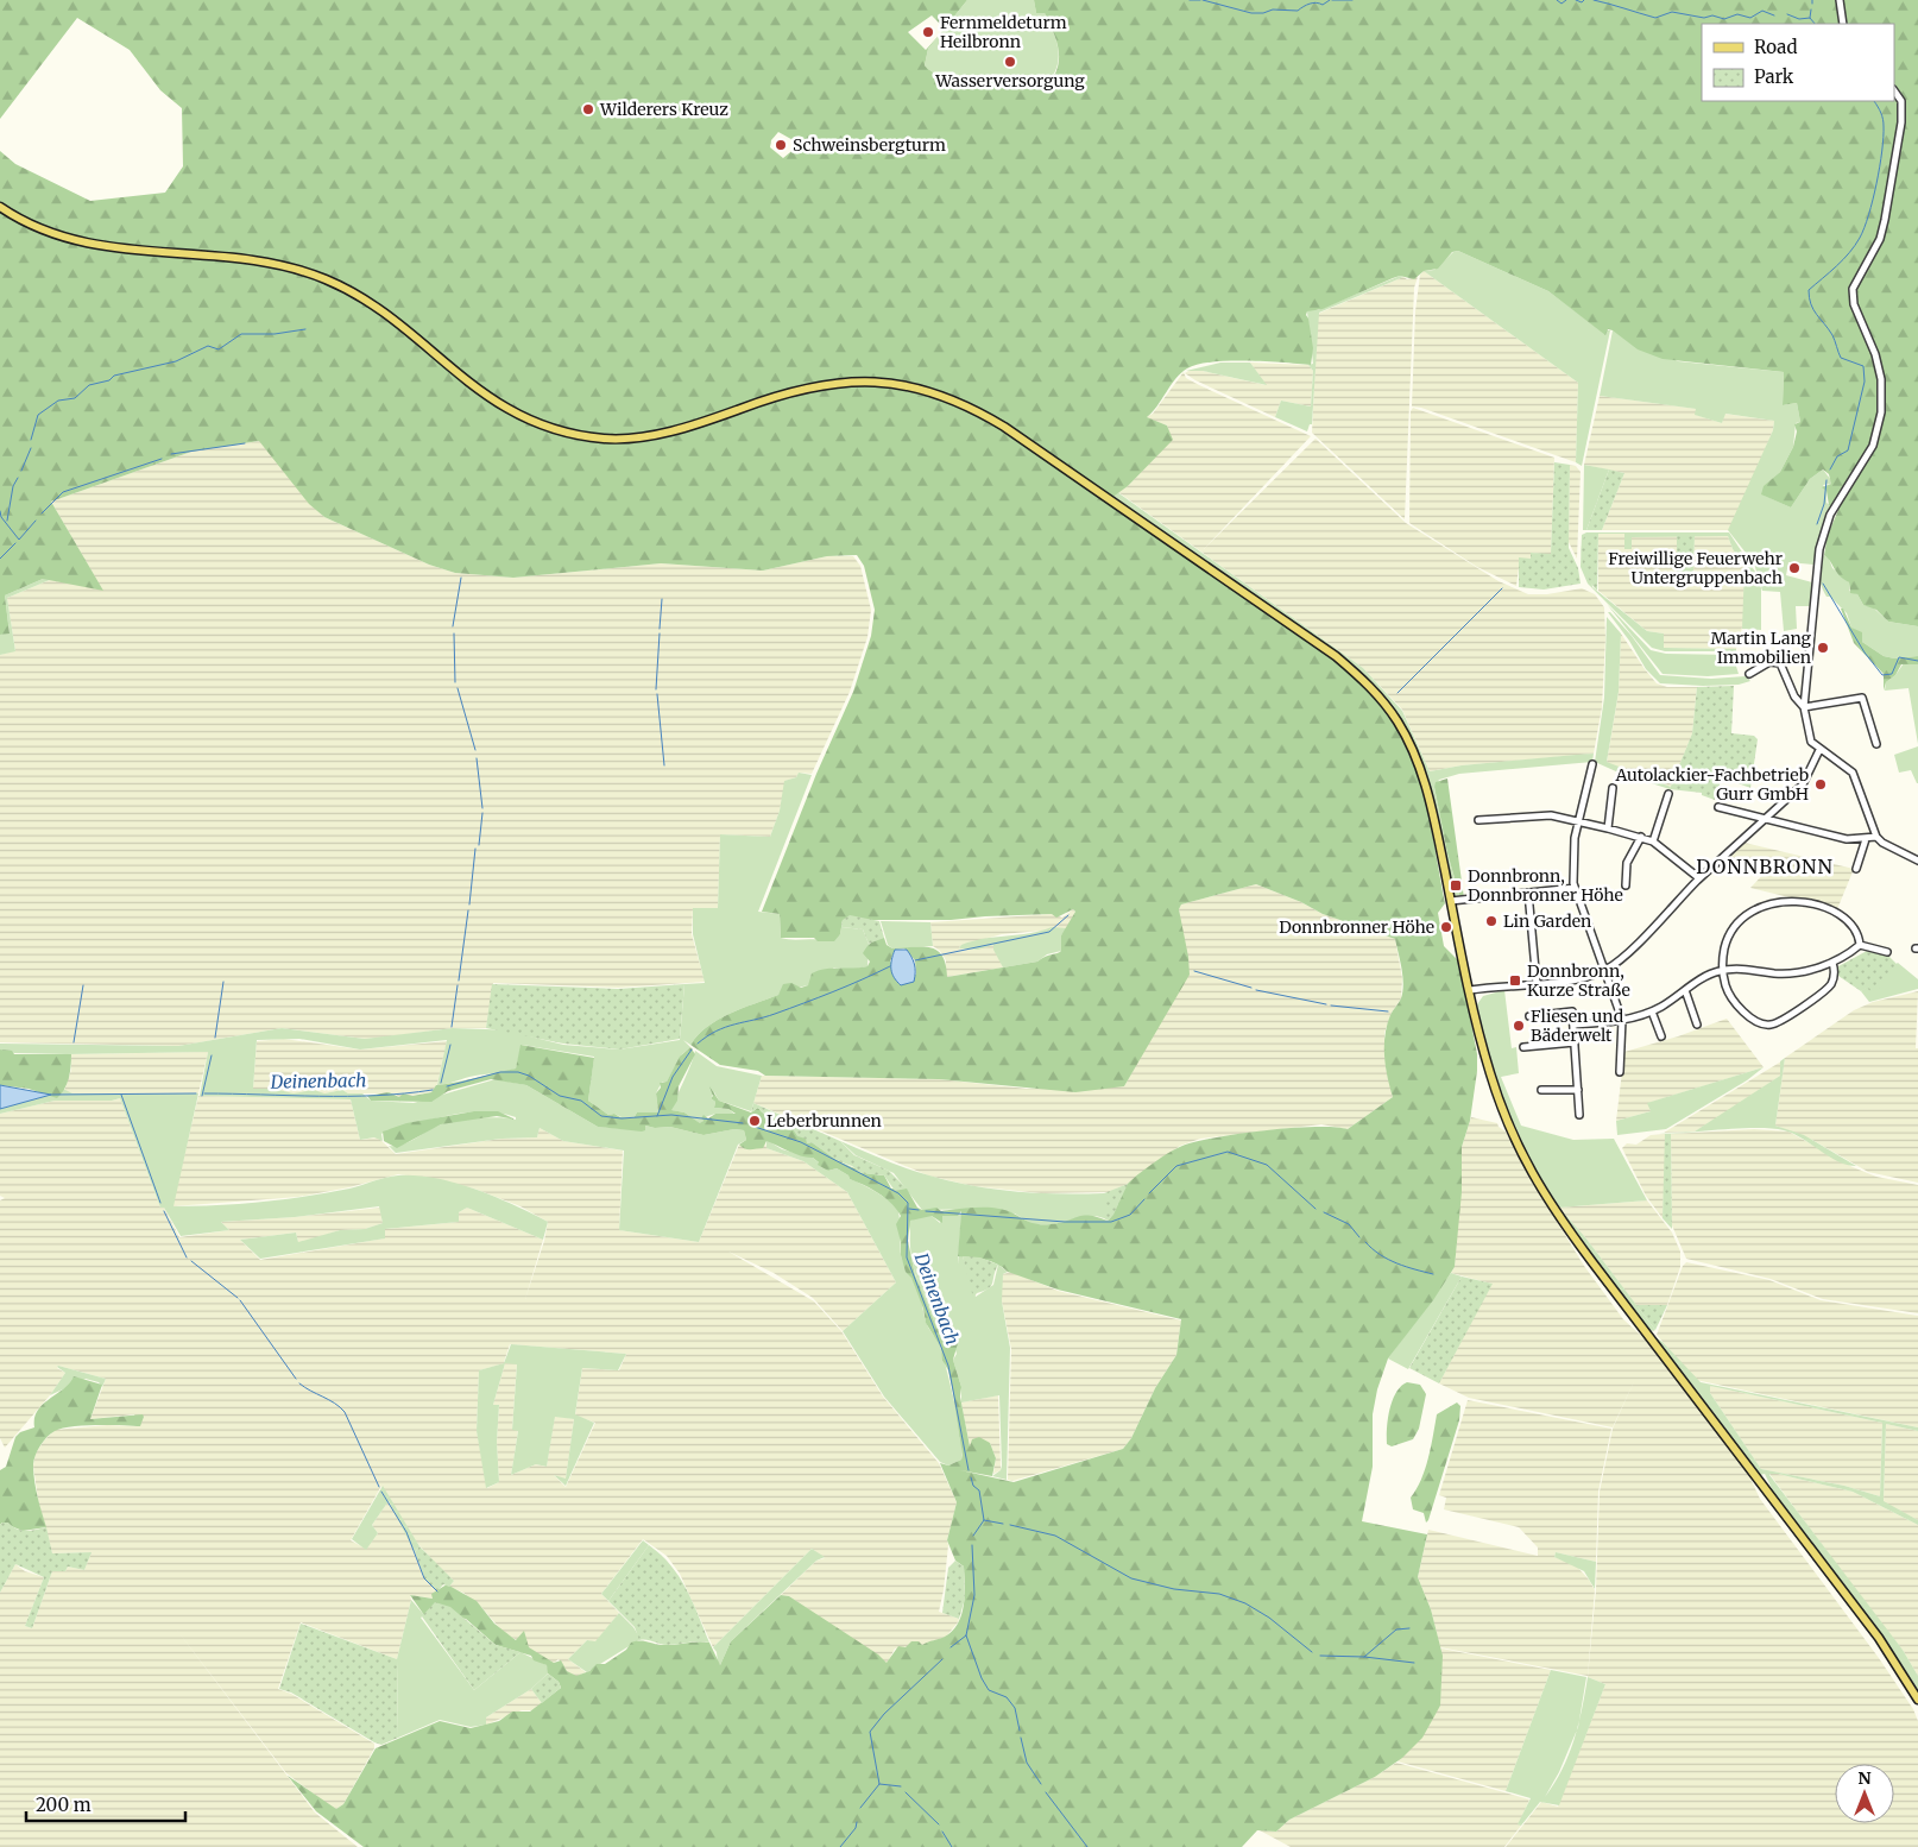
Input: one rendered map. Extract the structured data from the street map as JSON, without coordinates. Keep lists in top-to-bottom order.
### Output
{
  "districts": ["DONNBRONN"],
  "water": ["Deinenbach"],
  "places": {
    "other": [
      "Fernmeldeturm Heilbronn",
      "Wasserversorgung",
      "Wilderers Kreuz",
      "Schweinsbergturm",
      "Freiwillige Feuerwehr Untergruppenbach",
      "Martin Lang Immobilien",
      "Autolackier-Fachbetrieb Gurr GmbH",
      "Lin Garden",
      "Donnbronner Höhe",
      "Fliesen und Bäderwelt",
      "Leberbrunnen"
    ],
    "transit": ["Donnbronn, Donnbronner Höhe", "Donnbronn, Kurze Straße"]
  },
  "legend": ["Road", "Park"],
  "scale_bar": "200 m",
  "north": "top"
}
